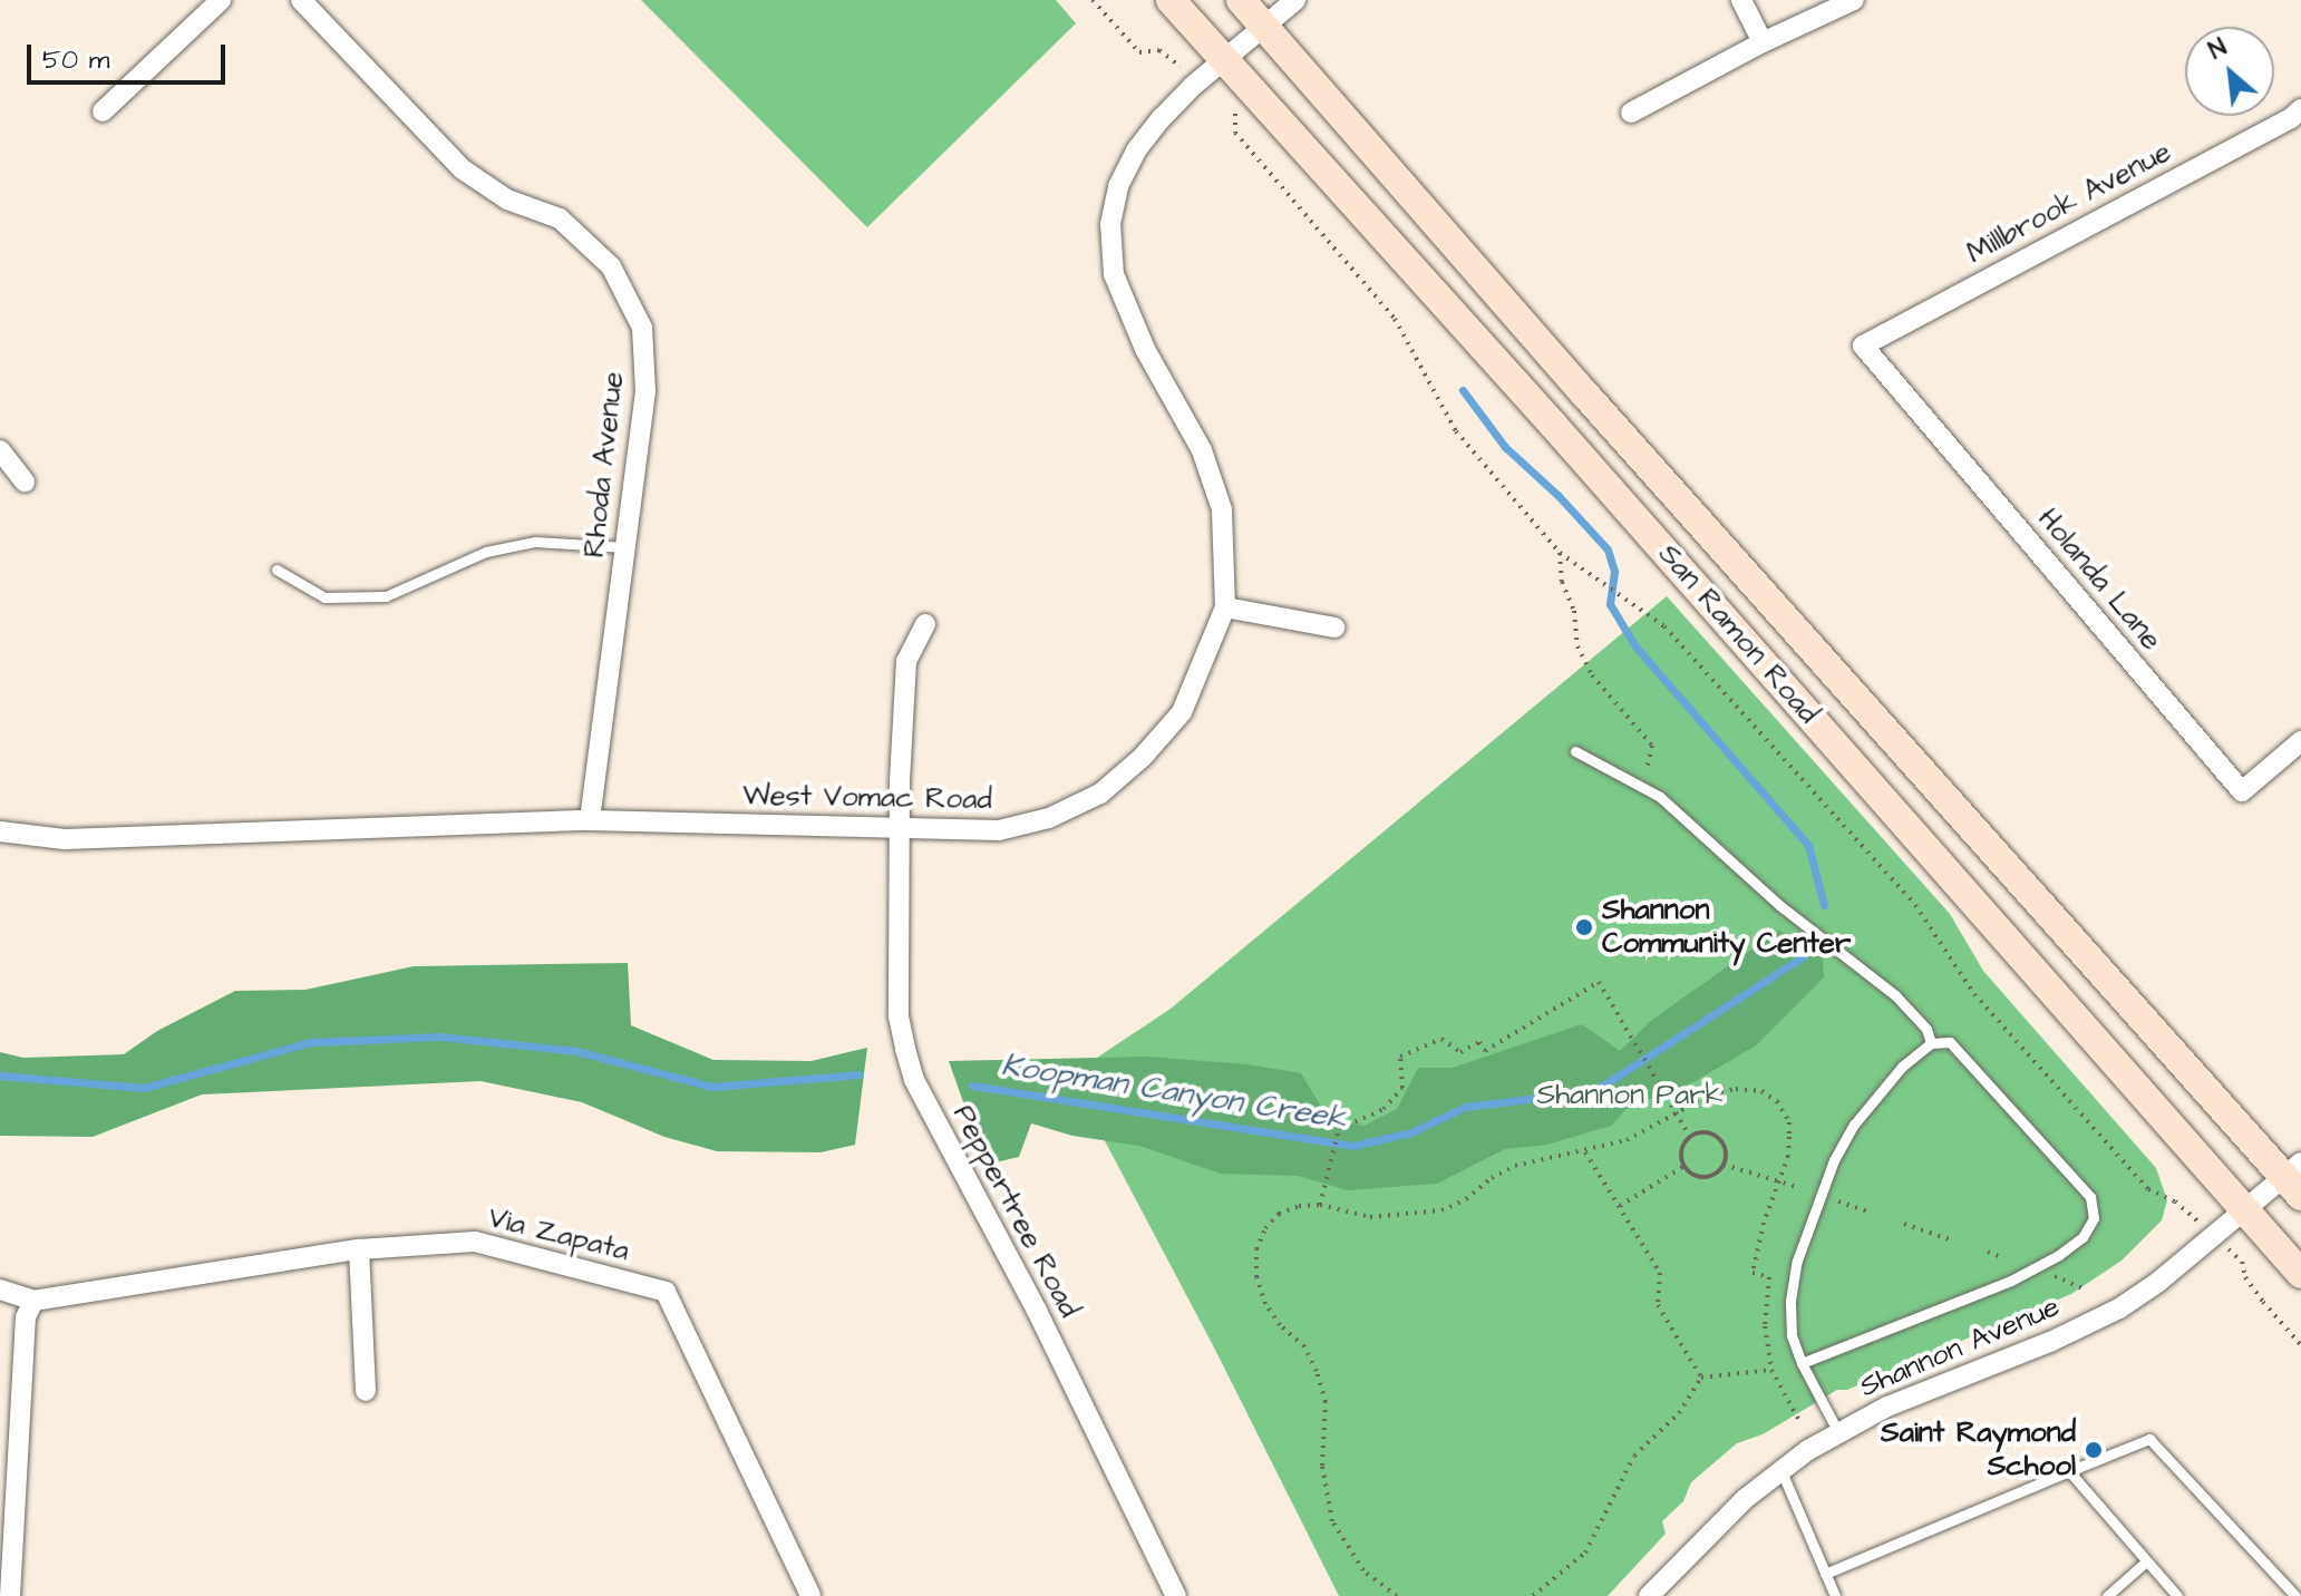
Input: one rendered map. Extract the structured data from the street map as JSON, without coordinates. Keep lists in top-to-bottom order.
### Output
{
  "streets": {
    "main road": ["San Ramon Road"],
    "street": [
      "Millbrook Avenue",
      "Rhoda Avenue",
      "Holanda Lane",
      "West Vomac Road",
      "Peppertree Road",
      "Via Zapata",
      "Shannon Avenue"
    ]
  },
  "crossings": [
    ["Millbrook Avenue", "Holanda Lane"],
    ["Rhoda Avenue", "West Vomac Road"],
    ["San Ramon Road", "West Vomac Road"],
    ["San Ramon Road", "Shannon Avenue"],
    ["West Vomac Road", "Peppertree Road"]
  ],
  "water": ["Koopman Canyon Creek"],
  "parks": ["Shannon Park"],
  "places": ["Shannon Community Center", "Saint Raymond School"],
  "scale_bar": "50 m",
  "north": "top left"
}
